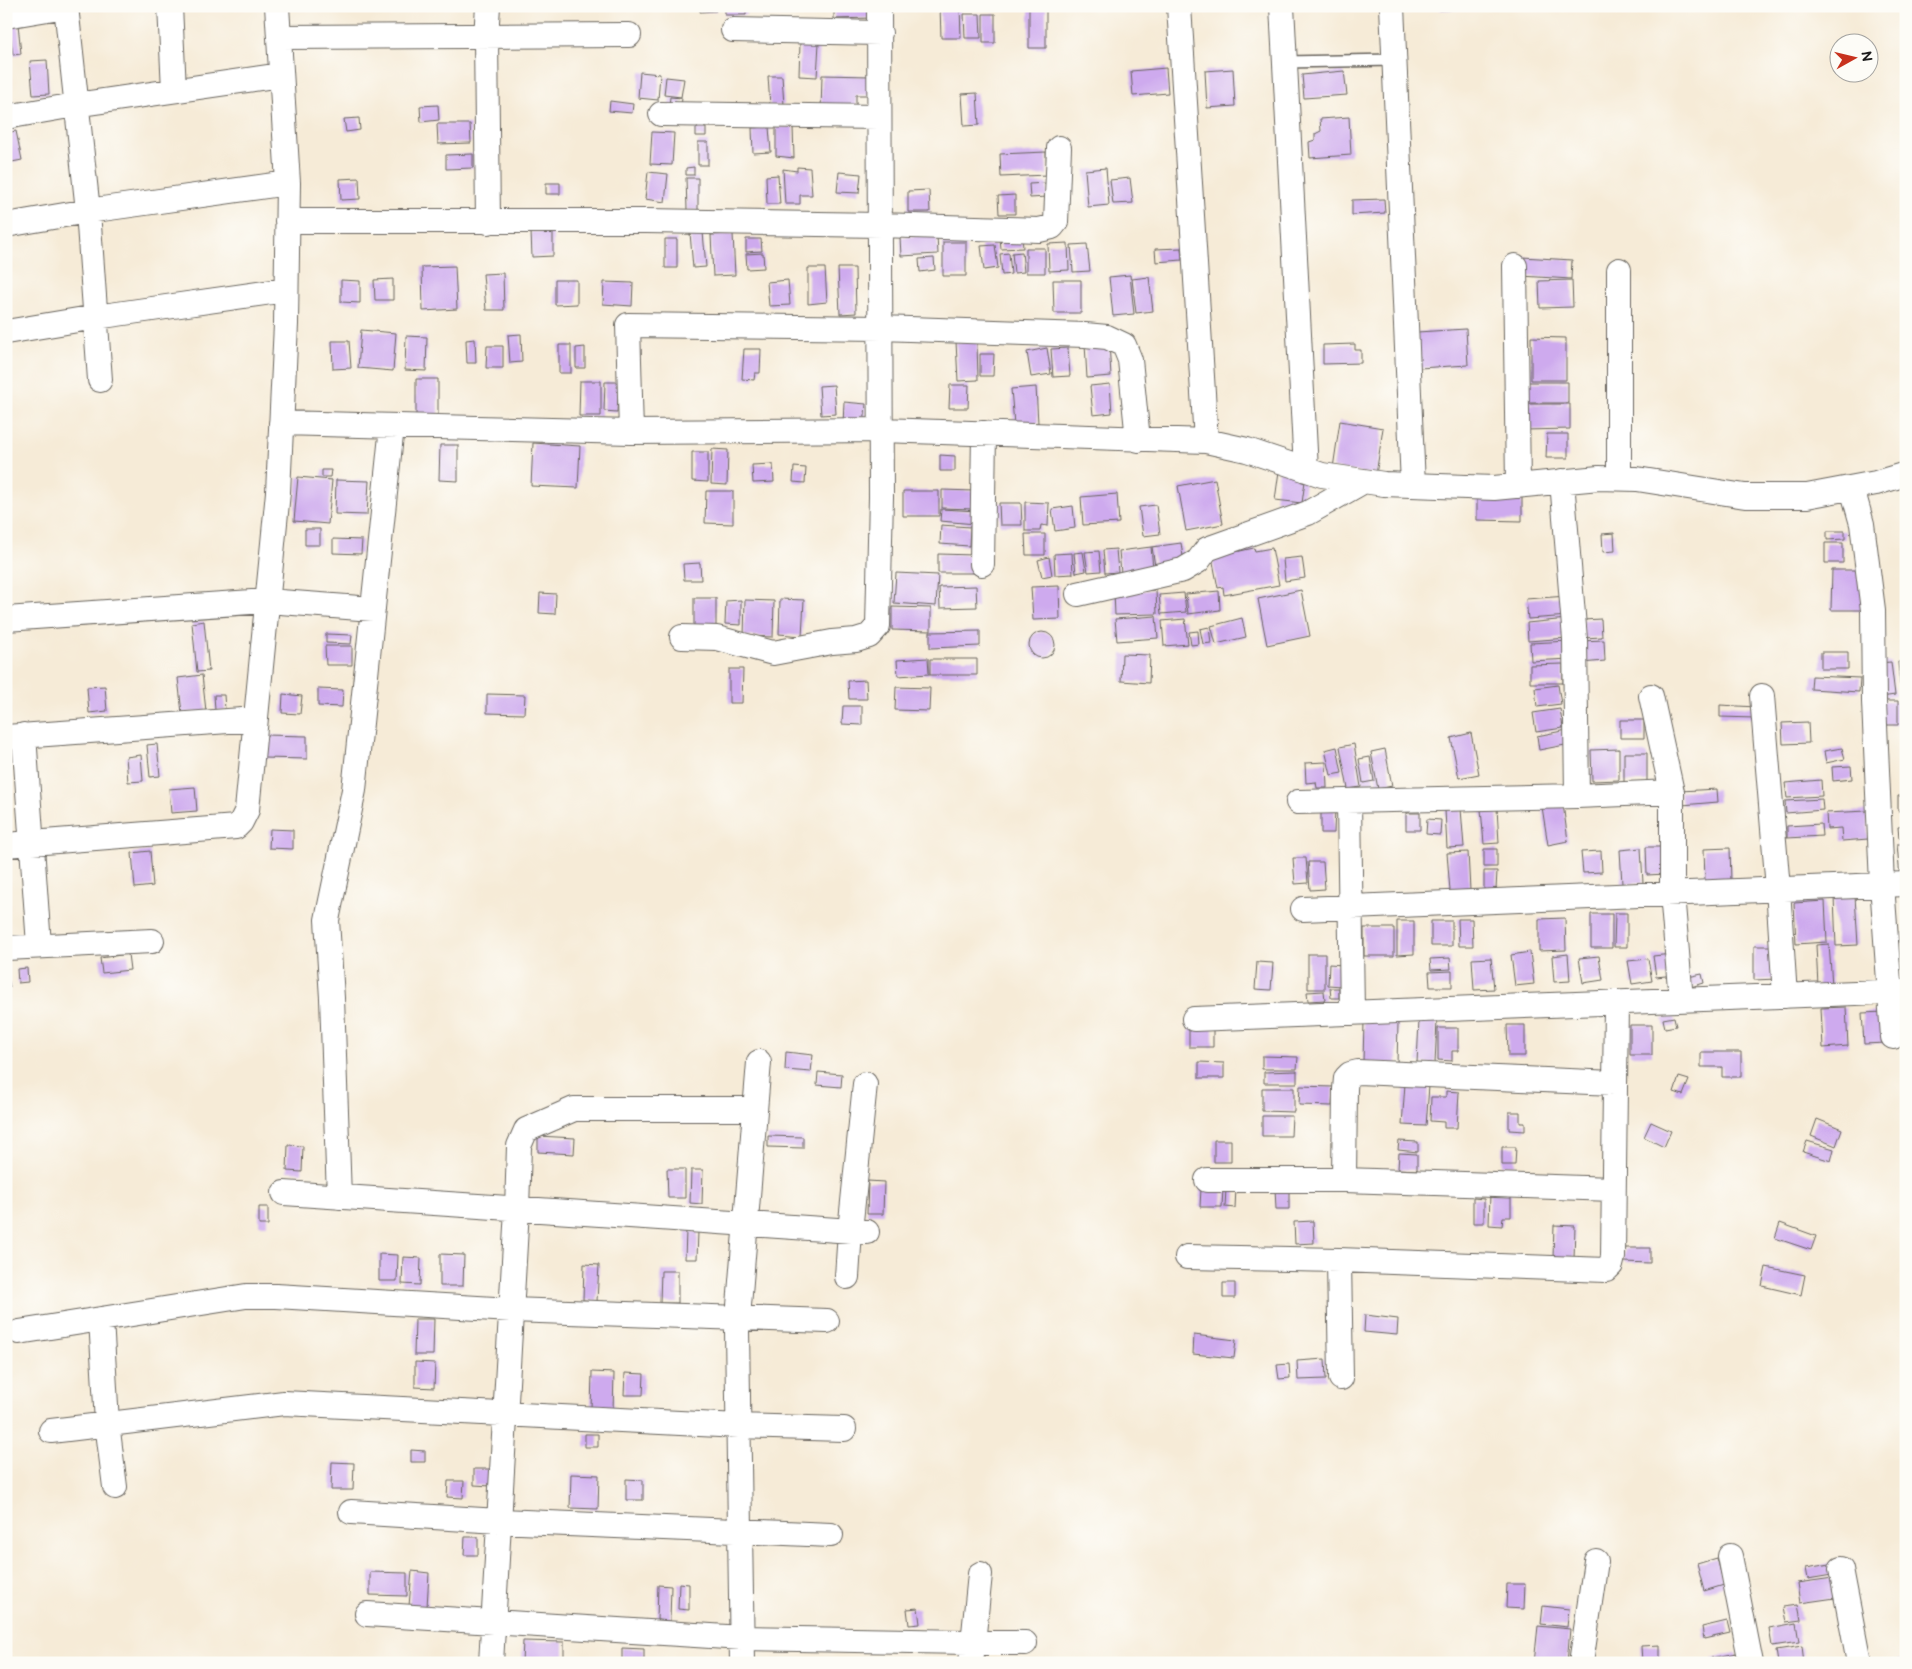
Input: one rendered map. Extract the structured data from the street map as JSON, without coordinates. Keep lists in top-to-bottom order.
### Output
{
  "north": "right"
}
